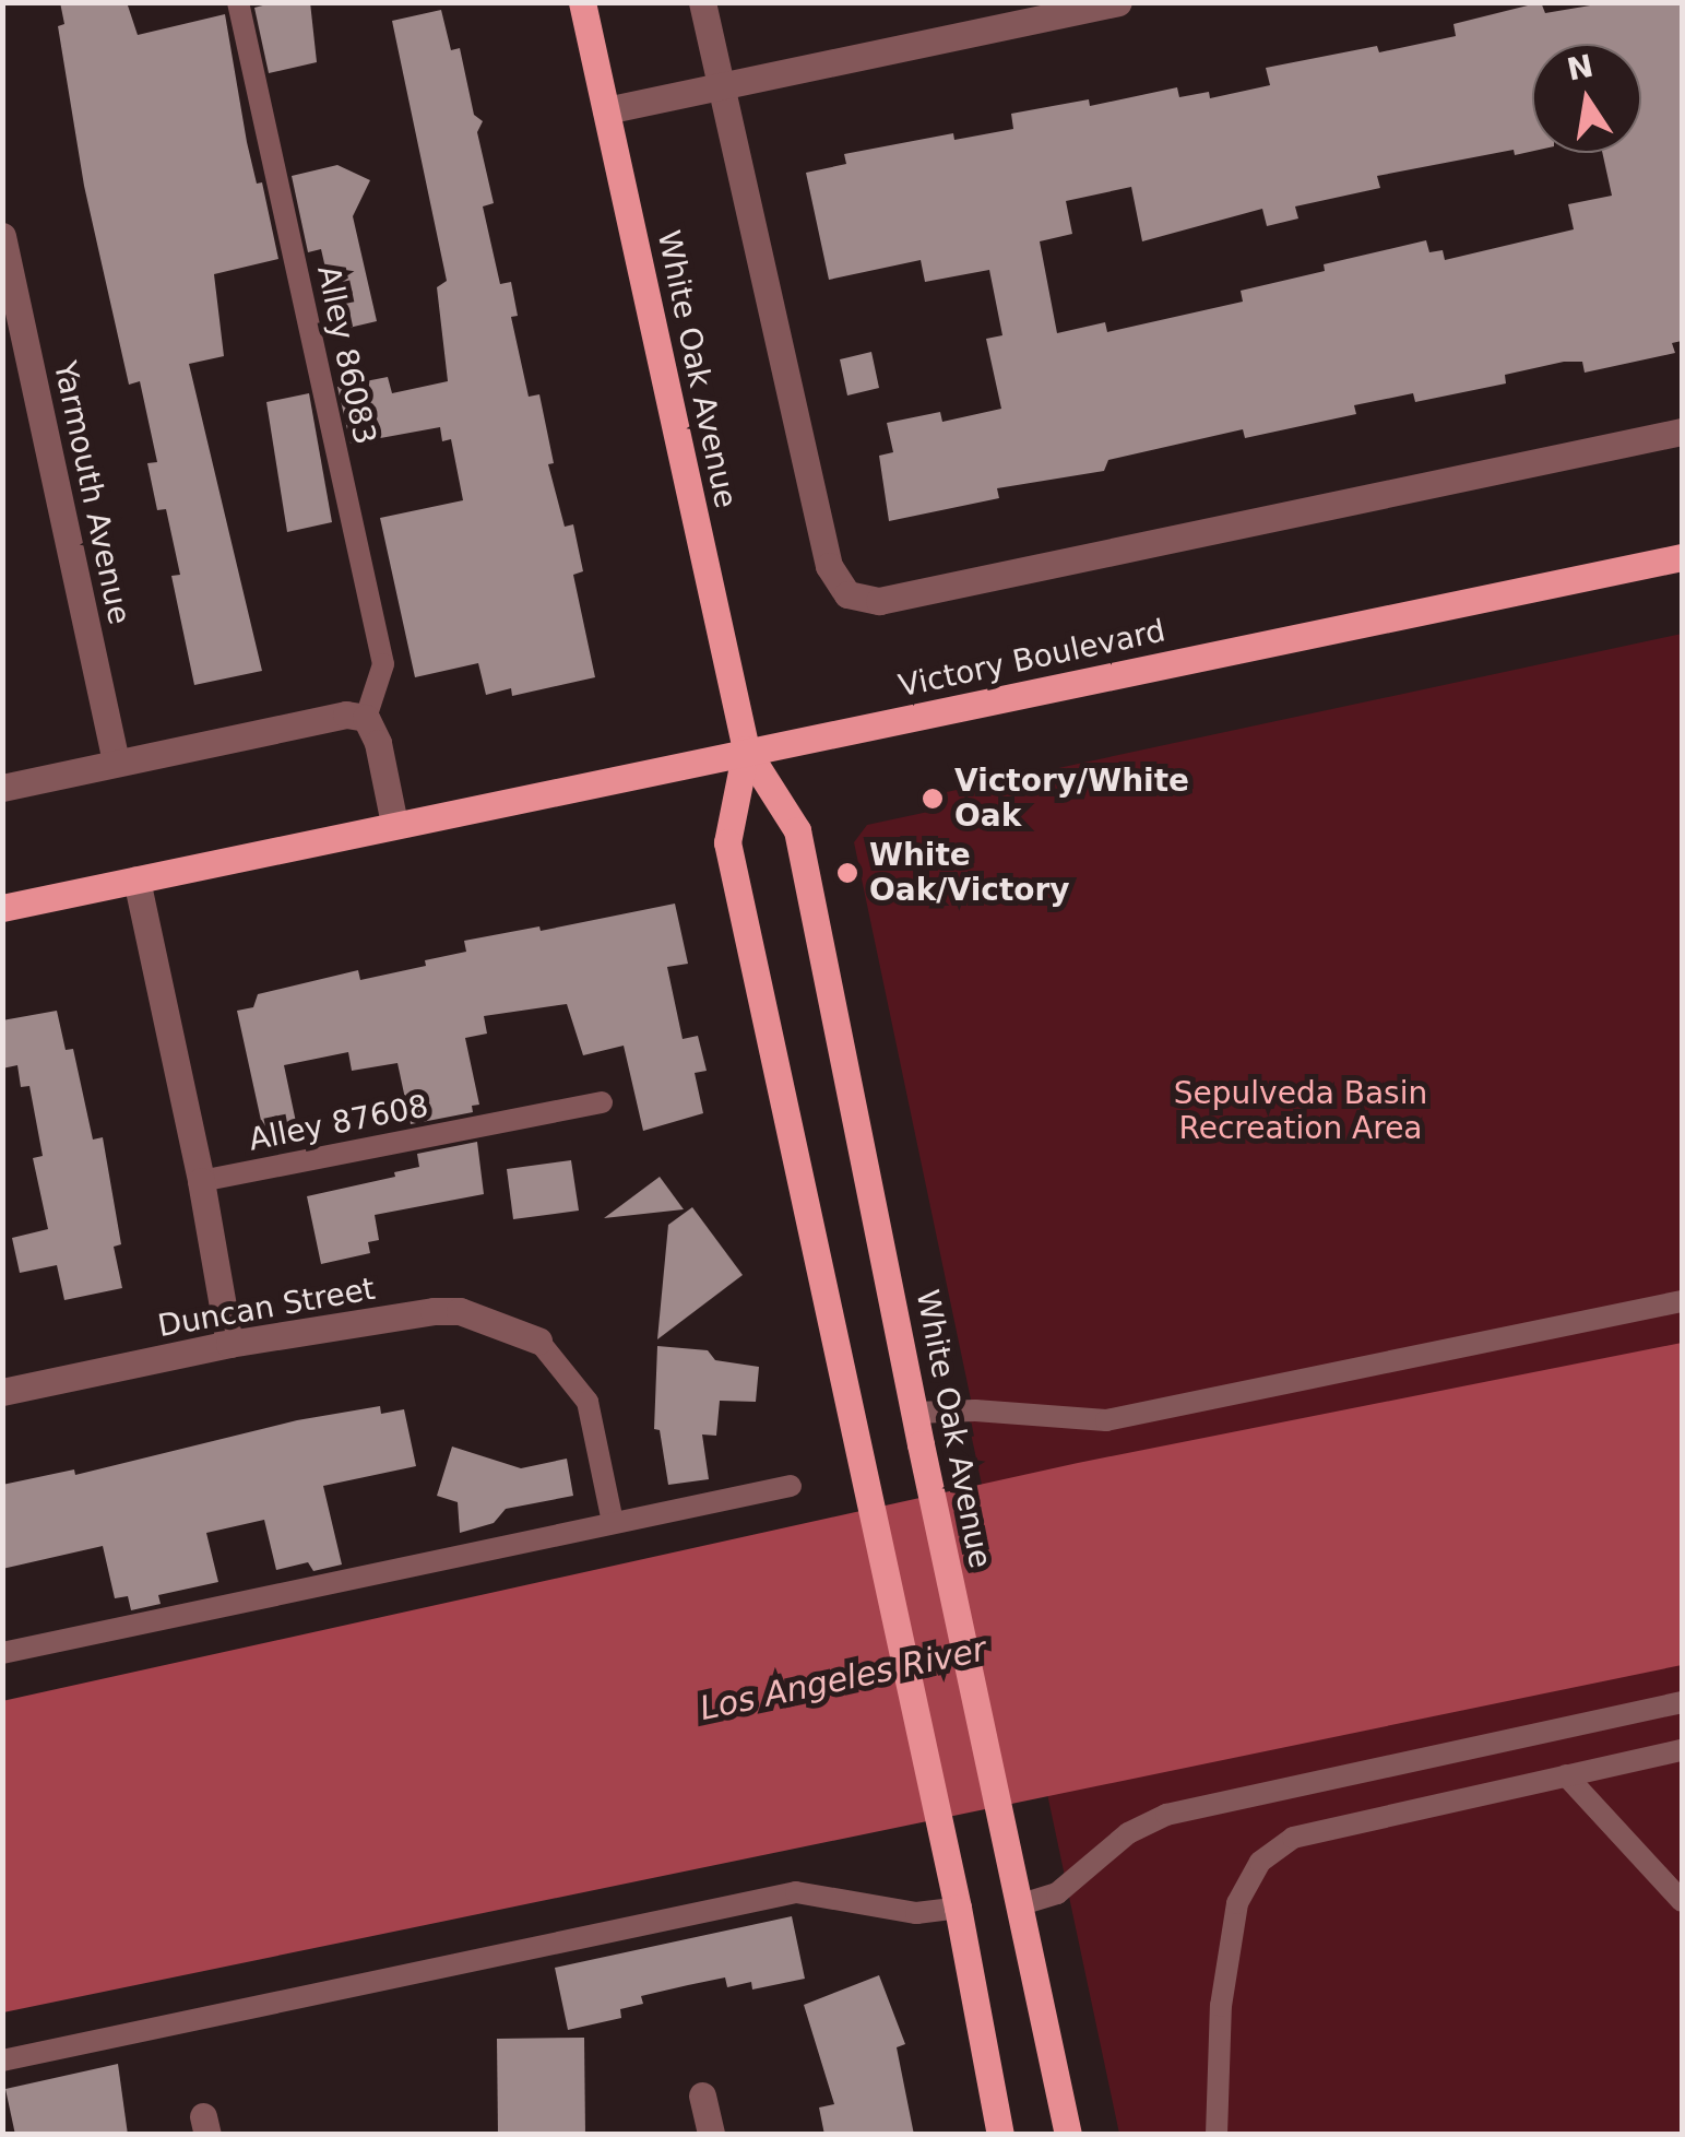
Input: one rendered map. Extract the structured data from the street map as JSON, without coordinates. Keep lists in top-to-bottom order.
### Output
{
  "streets": {
    "main road": ["White Oak Avenue", "Victory Boulevard"],
    "street": ["Yarmouth Avenue", "Duncan Street"],
    "lane": ["Alley 86083", "Alley 87608"]
  },
  "crossings": [
    ["White Oak Avenue", "Victory Boulevard"]
  ],
  "water": ["Los Angeles River"],
  "parks": ["Sepulveda Basin Recreation Area"],
  "places": ["Victory/White Oak", "White Oak/Victory"],
  "north": "top"
}
